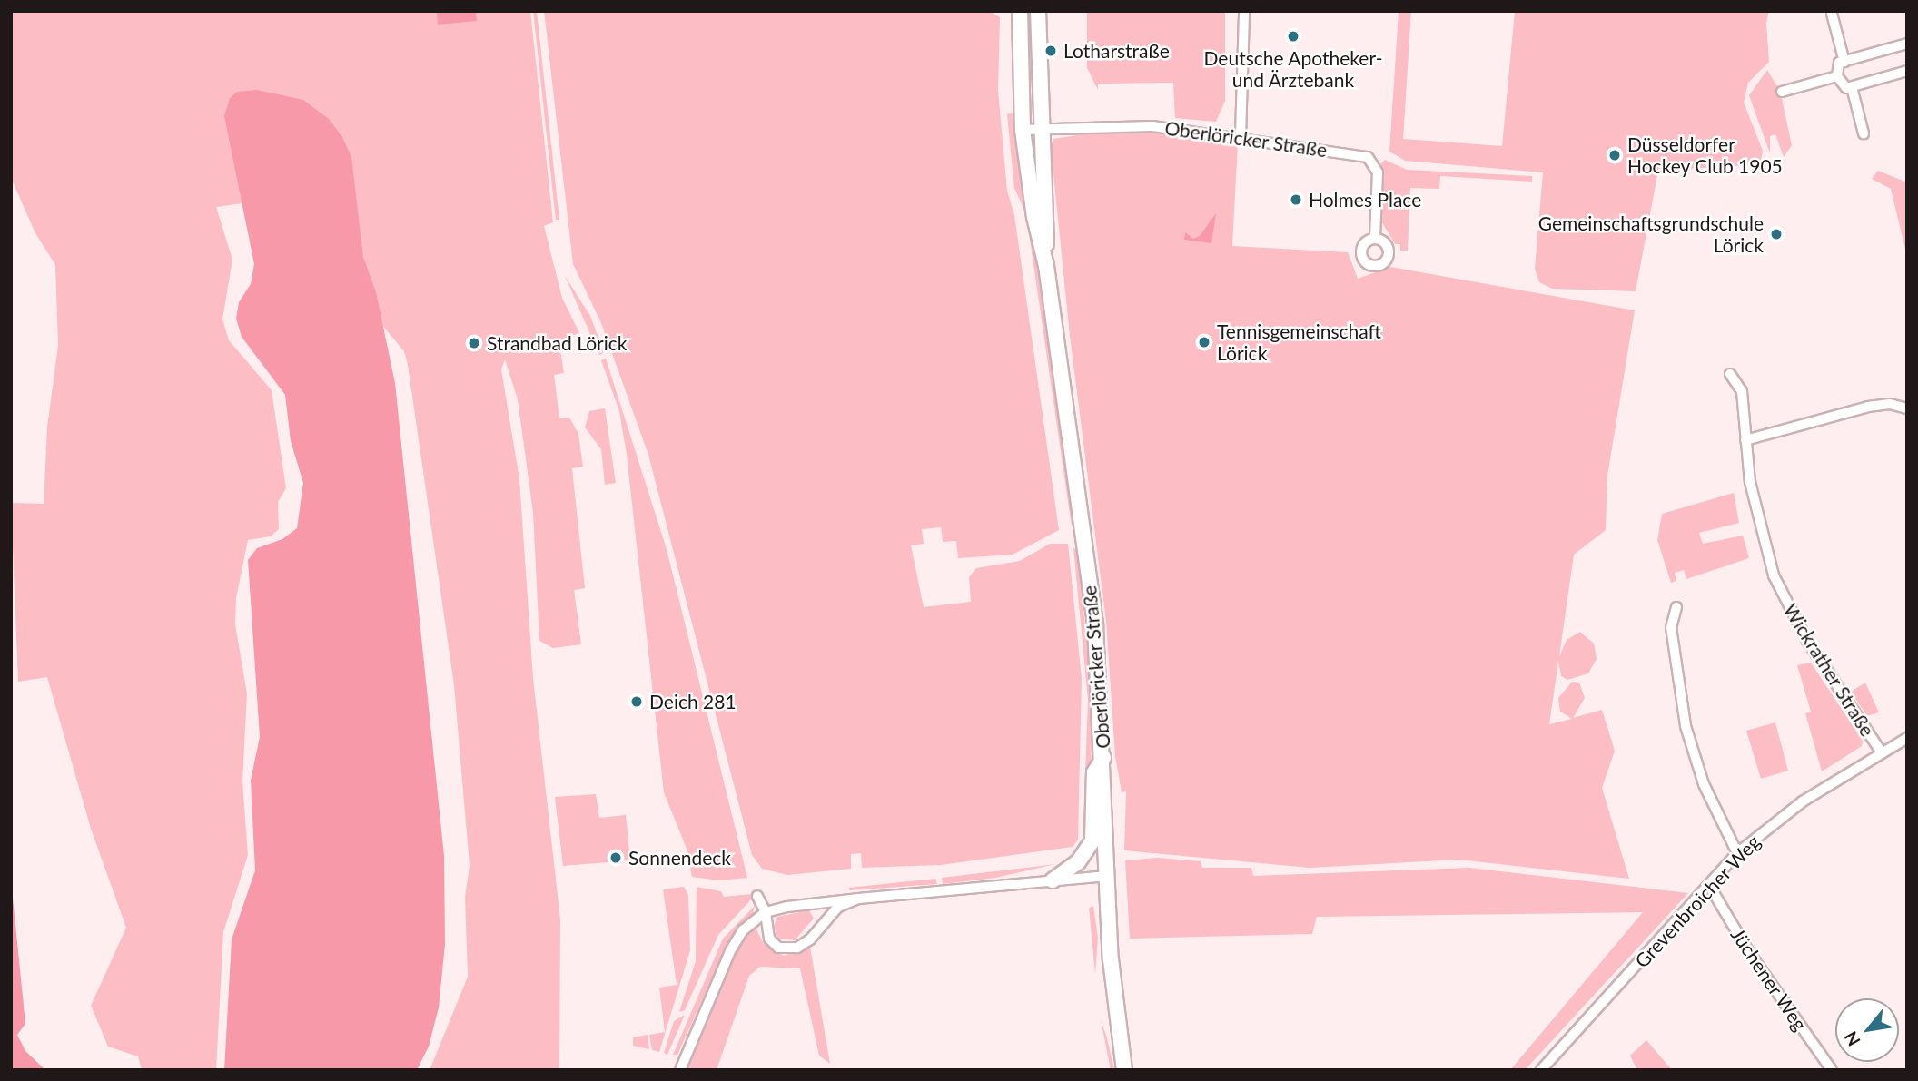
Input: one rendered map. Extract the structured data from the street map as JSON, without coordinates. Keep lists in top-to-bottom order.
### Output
{
  "streets": {
    "main road": ["Oberlöricker Straße"],
    "street": ["Wickrather Straße", "Grevenbroicher Weg", "Jüchener Weg"]
  },
  "crossings": [
    ["Wickrather Straße", "Grevenbroicher Weg"],
    ["Grevenbroicher Weg", "Jüchener Weg"]
  ],
  "places": [
    "Deutsche Apotheker- und Ärztebank",
    "Lotharstraße",
    "Düsseldorfer Hockey Club 1905",
    "Holmes Place",
    "Gemeinschaftsgrundschule Lörick",
    "Tennisgemeinschaft Lörick",
    "Strandbad Lörick",
    "Deich 281",
    "Sonnendeck"
  ],
  "north": "bottom left"
}
